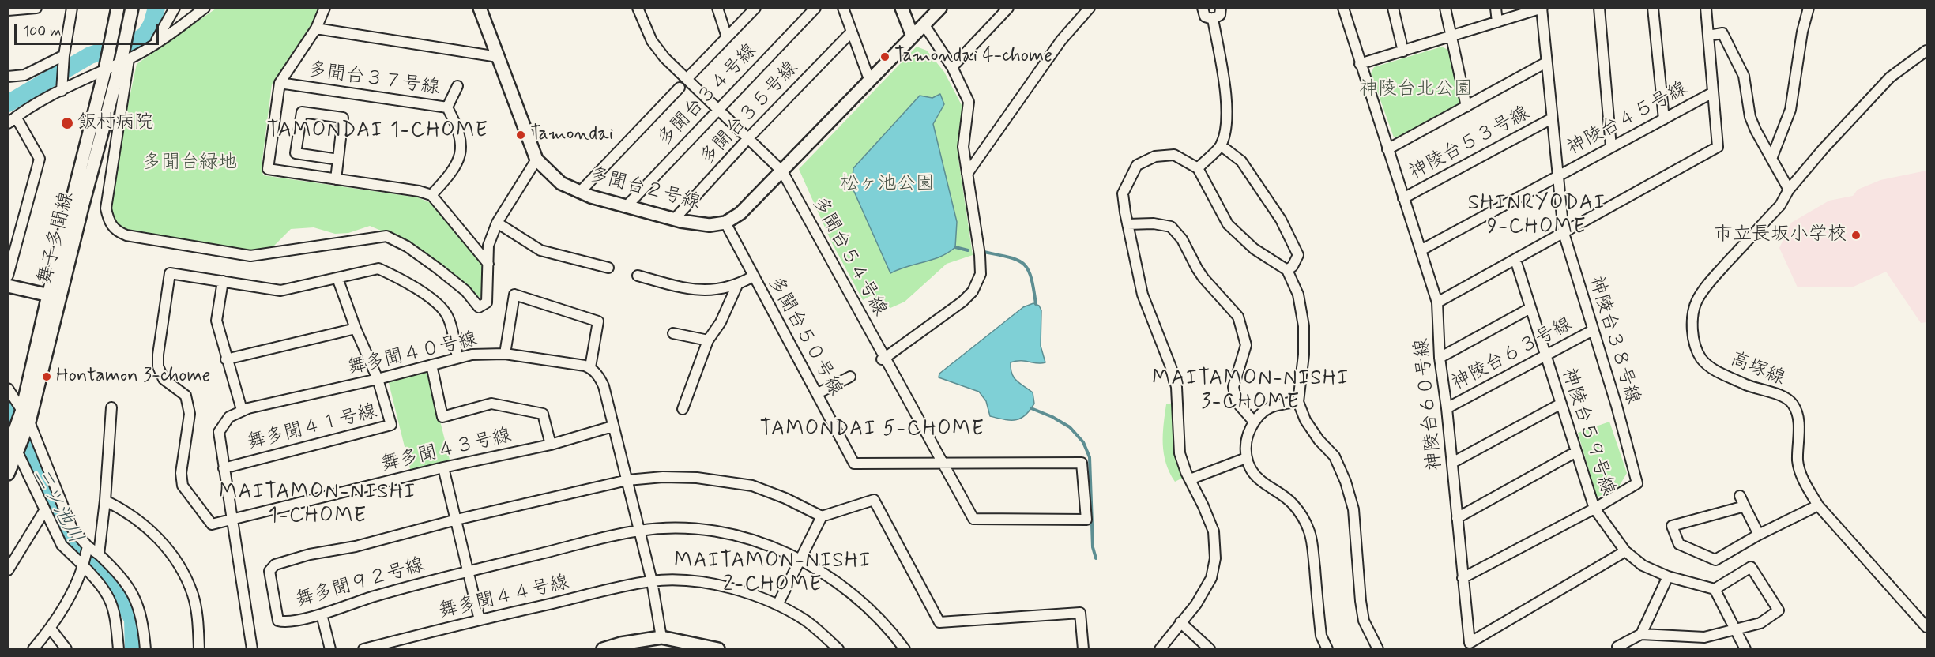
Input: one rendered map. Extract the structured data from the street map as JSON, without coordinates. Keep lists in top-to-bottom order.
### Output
{
  "streets": {
    "street": [
      "多聞台３７号線",
      "多聞台３４号線",
      "多聞台３５号線",
      "神陵台４５号線",
      "神陵台５３号線",
      "多聞台２号線",
      "舞子多聞線",
      "多聞台５４号線",
      "多聞台５０号線",
      "神陵台３８号線",
      "舞多聞４０号線",
      "神陵台６３号線",
      "高塚線",
      "神陵台６０号線",
      "舞多聞４１号線",
      "神陵台５９号線",
      "舞多聞４３号線",
      "舞多聞９２号線",
      "舞多聞４４号線"
    ]
  },
  "crossings": [
    ["多聞台３４号線", "多聞台２号線"],
    ["多聞台３４号線", "多聞台５４号線"],
    ["多聞台３５号線", "多聞台２号線"],
    ["多聞台３５号線", "多聞台５４号線"],
    ["神陵台４５号線", "神陵台３８号線"],
    ["神陵台４５号線", "神陵台６０号線"],
    ["神陵台５３号線", "神陵台３８号線"],
    ["神陵台５３号線", "神陵台６０号線"],
    ["多聞台２号線", "多聞台５０号線"],
    ["多聞台５４号線", "多聞台５０号線"],
    ["神陵台３８号線", "神陵台６３号線"],
    ["神陵台３８号線", "神陵台６０号線"],
    ["神陵台３８号線", "神陵台５９号線"],
    ["舞多聞４０号線", "舞多聞４１号線"],
    ["舞多聞４０号線", "舞多聞４３号線"],
    ["神陵台６３号線", "神陵台６０号線"],
    ["神陵台６３号線", "神陵台５９号線"]
  ],
  "districts": [
    "TAMONDAI 1-CHOME",
    "SHINRYODAI 9-CHOME",
    "MAITAMON-NISHI 3-CHOME",
    "TAMONDAI 5-CHOME",
    "MAITAMON-NISHI 1-CHOME",
    "MAITAMON-NISHI 2-CHOME"
  ],
  "water": ["三ツ池川"],
  "parks": ["神陵台北公園", "多聞台緑地", "松ヶ池公園"],
  "places": [
    "Tamondai 4-chome",
    "飯村病院",
    "Tamondai",
    "市立長坂小学校",
    "Hontamon 3-chome"
  ],
  "scale_bar": "100 m"
}
